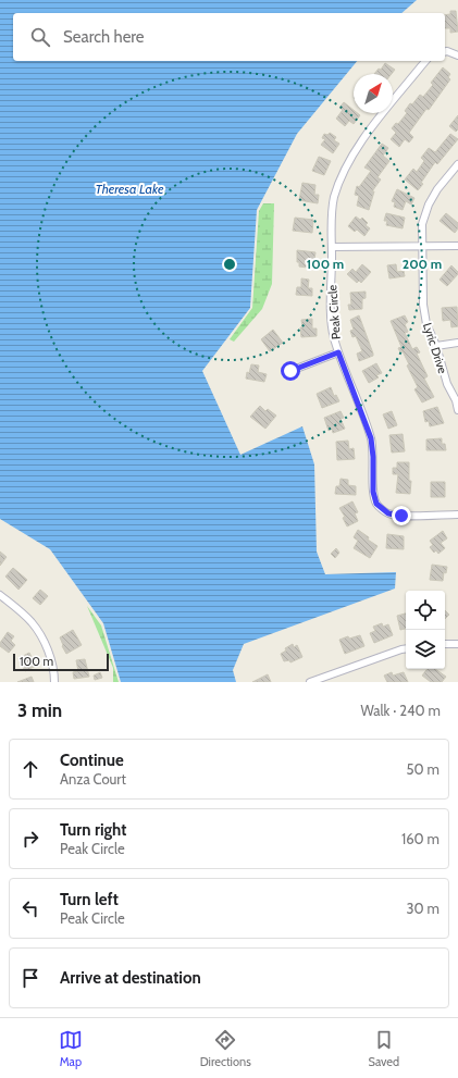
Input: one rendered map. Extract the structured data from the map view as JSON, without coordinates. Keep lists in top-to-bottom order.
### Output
{
  "streets": {
    "street": ["Peak Circle", "Lyric Drive"]
  },
  "water": ["Theresa Lake"],
  "scale_bar": "100 m",
  "north": "top right",
  "page": {
    "search": "Search here",
    "scale": "100 m",
    "heading": ["3 min", "Walk · 240 m"],
    "list": [
      ["Continue", "Anza Court", "50 m"],
      ["Turn right", "Peak Circle", "160 m"],
      ["Turn left", "Peak Circle", "30 m"],
      "Arrive at destination"
    ],
    "nav": ["Map", "Directions", "Saved"]
  },
  "rings": ["100 m", "200 m"]
}
